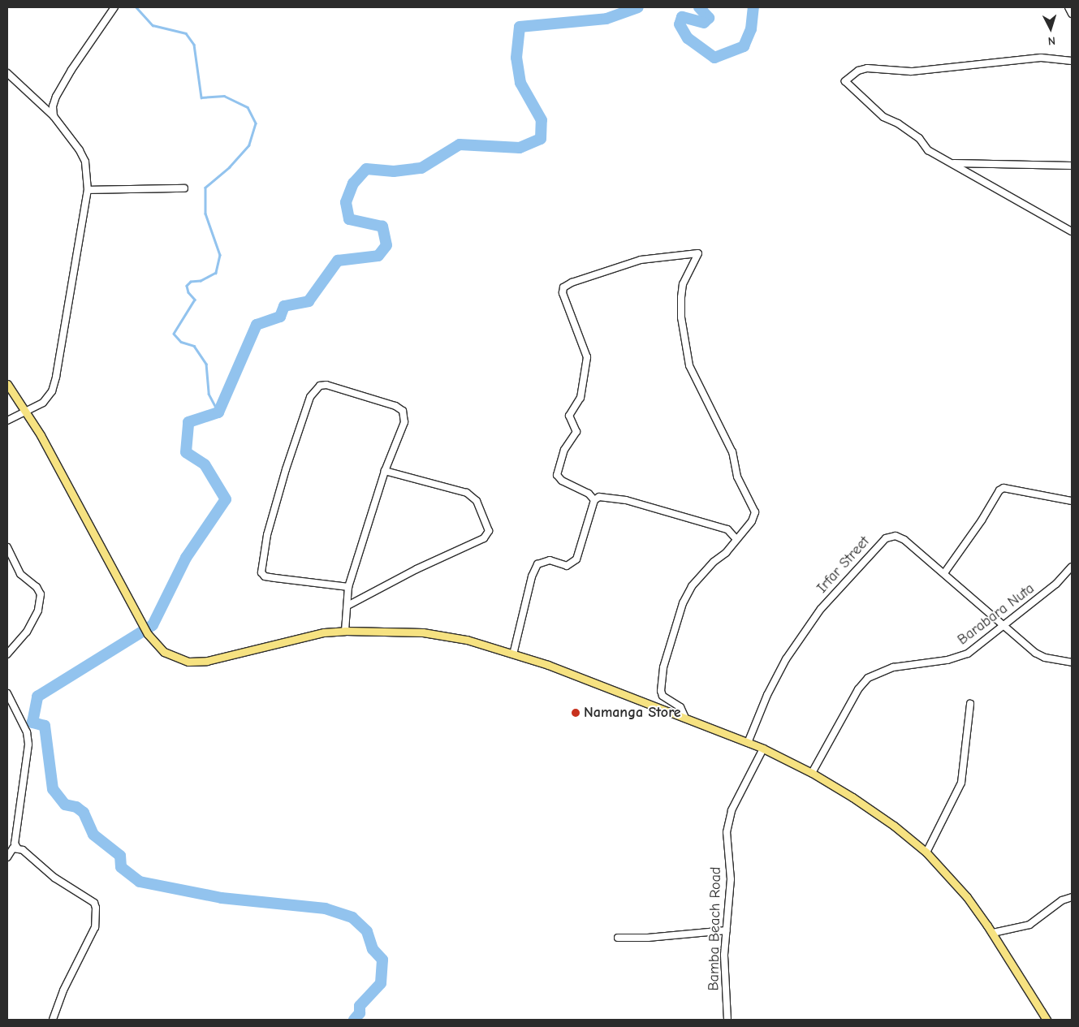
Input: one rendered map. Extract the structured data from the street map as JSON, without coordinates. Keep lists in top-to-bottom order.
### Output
{
  "streets": {
    "street": ["Irfar Street", "Barabara Nuta", "Bamba Beach Road"]
  },
  "crossings": [
    ["Irfar Street", "Barabara Nuta"]
  ],
  "places": ["Namanga Store"],
  "north": "bottom"
}
